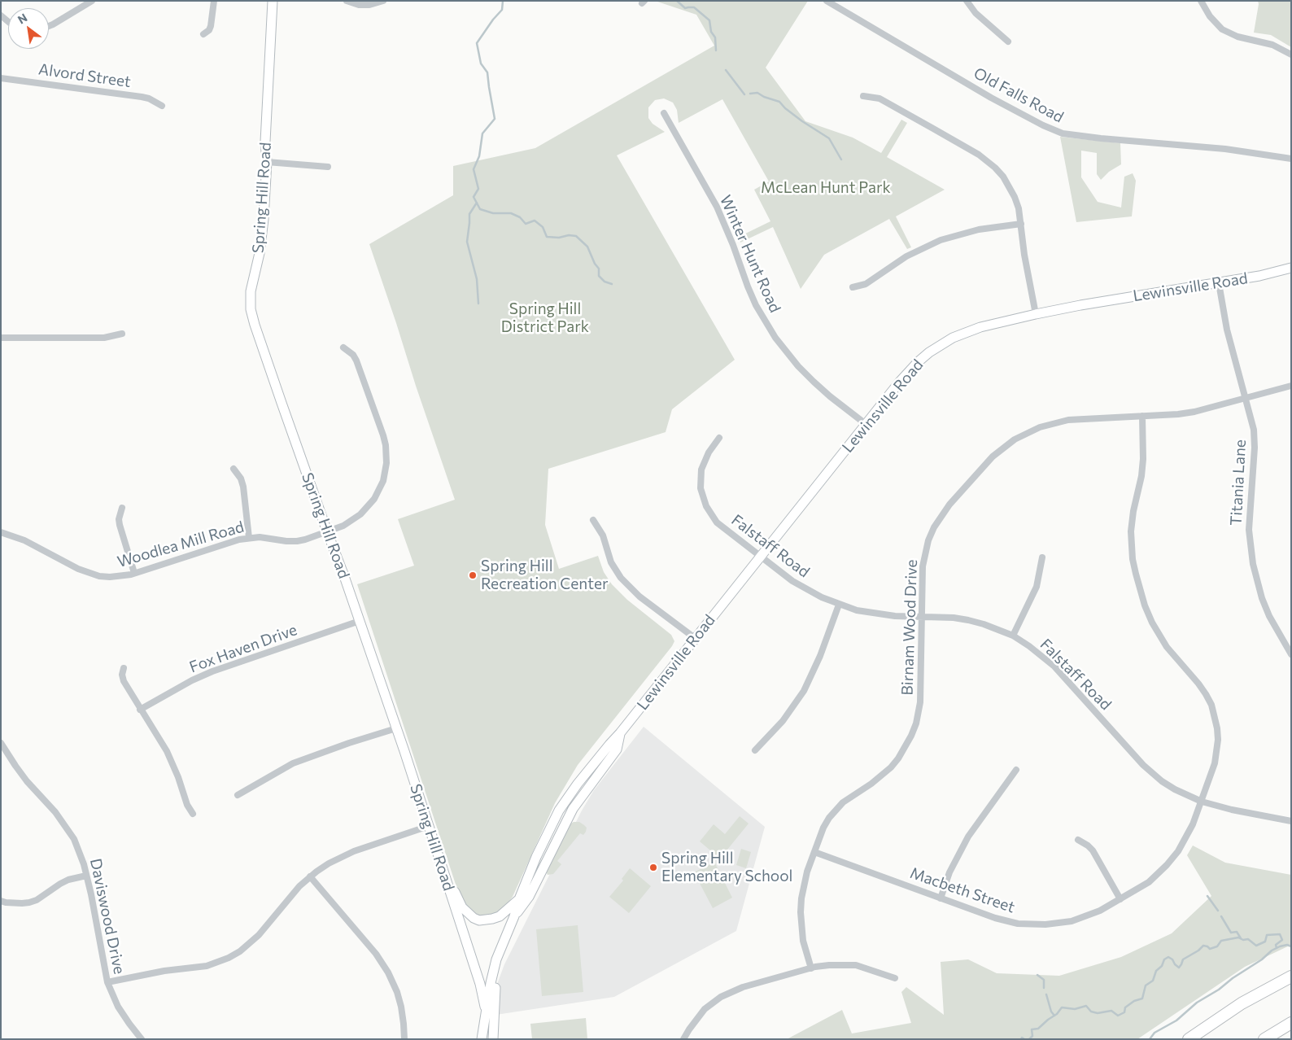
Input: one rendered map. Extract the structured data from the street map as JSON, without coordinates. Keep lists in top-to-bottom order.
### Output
{
  "streets": {
    "main road": ["Spring Hill Road", "Lewinsville Road"],
    "street": [
      "Alvord Street",
      "Old Falls Road",
      "Winter Hunt Road",
      "Titania Lane",
      "Woodlea Mill Road",
      "Falstaff Road",
      "Birnam Wood Drive",
      "Fox Haven Drive",
      "Macbeth Street",
      "Daviswood Drive"
    ]
  },
  "crossings": [
    ["Spring Hill Road", "Lewinsville Road"],
    ["Spring Hill Road", "Woodlea Mill Road"],
    ["Spring Hill Road", "Fox Haven Drive"],
    ["Winter Hunt Road", "Lewinsville Road"],
    ["Lewinsville Road", "Titania Lane"],
    ["Lewinsville Road", "Falstaff Road"],
    ["Titania Lane", "Birnam Wood Drive"],
    ["Falstaff Road", "Birnam Wood Drive"],
    ["Falstaff Road", "Macbeth Street"],
    ["Birnam Wood Drive", "Macbeth Street"]
  ],
  "parks": ["McLean Hunt Park", "Spring Hill District Park"],
  "places": ["Spring Hill Recreation Center", "Spring Hill Elementary School"],
  "north": "top left"
}
